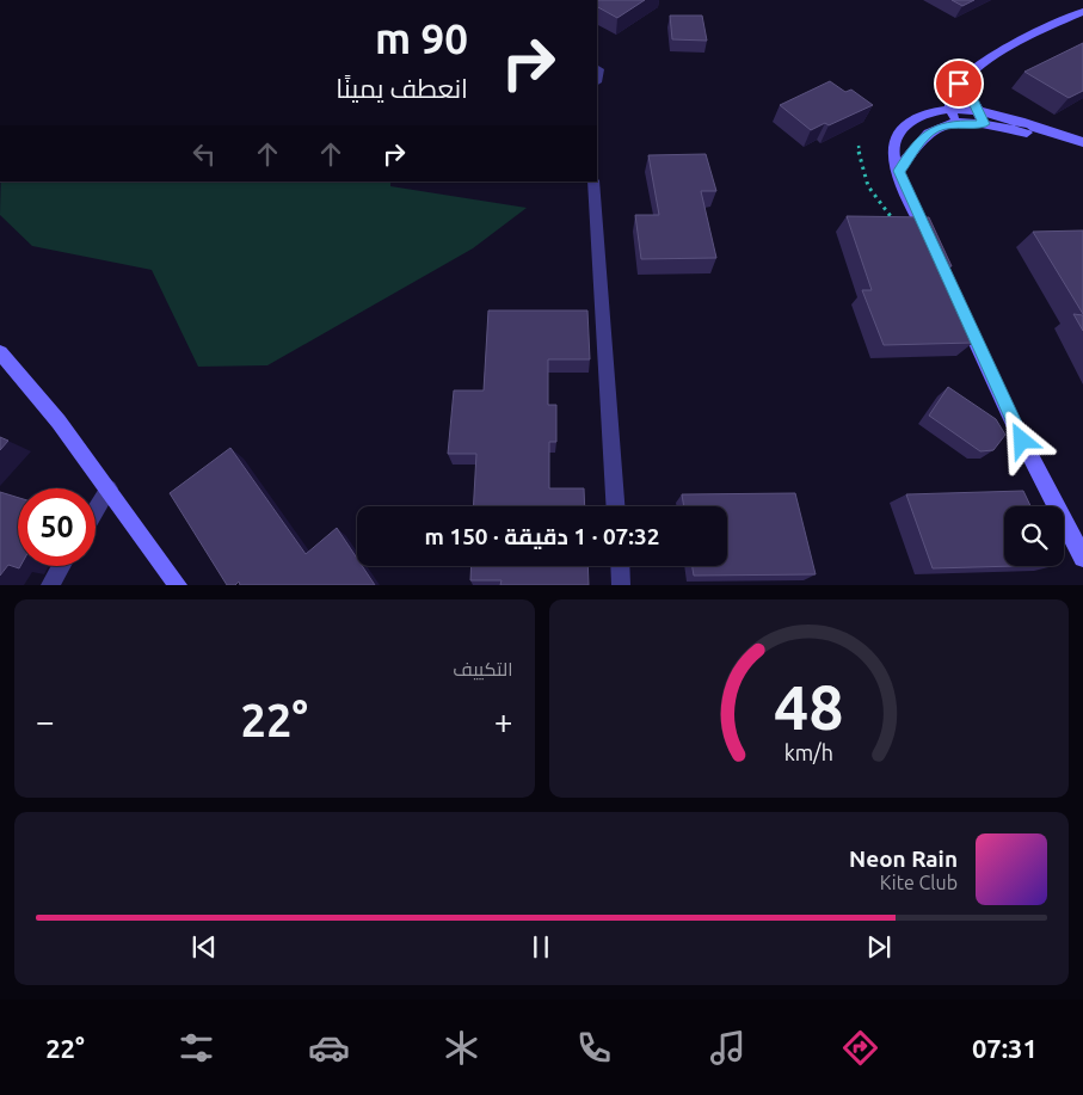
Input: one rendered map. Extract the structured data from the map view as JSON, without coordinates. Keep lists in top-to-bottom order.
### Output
{
  "page": {
    "turn": ["90 m", "انعطف يمينًا"],
    "limit": "50",
    "trip": "07:32 · 1 دقيقة · 150 m",
    "tile": "التكييف",
    "heat": ["−", "22°", "+"],
    "song": ["Neon Rain", "Kite Club"],
    "tabs": ["07:31", "22°"],
    "gauge": ["48", "km/h"]
  }
}
